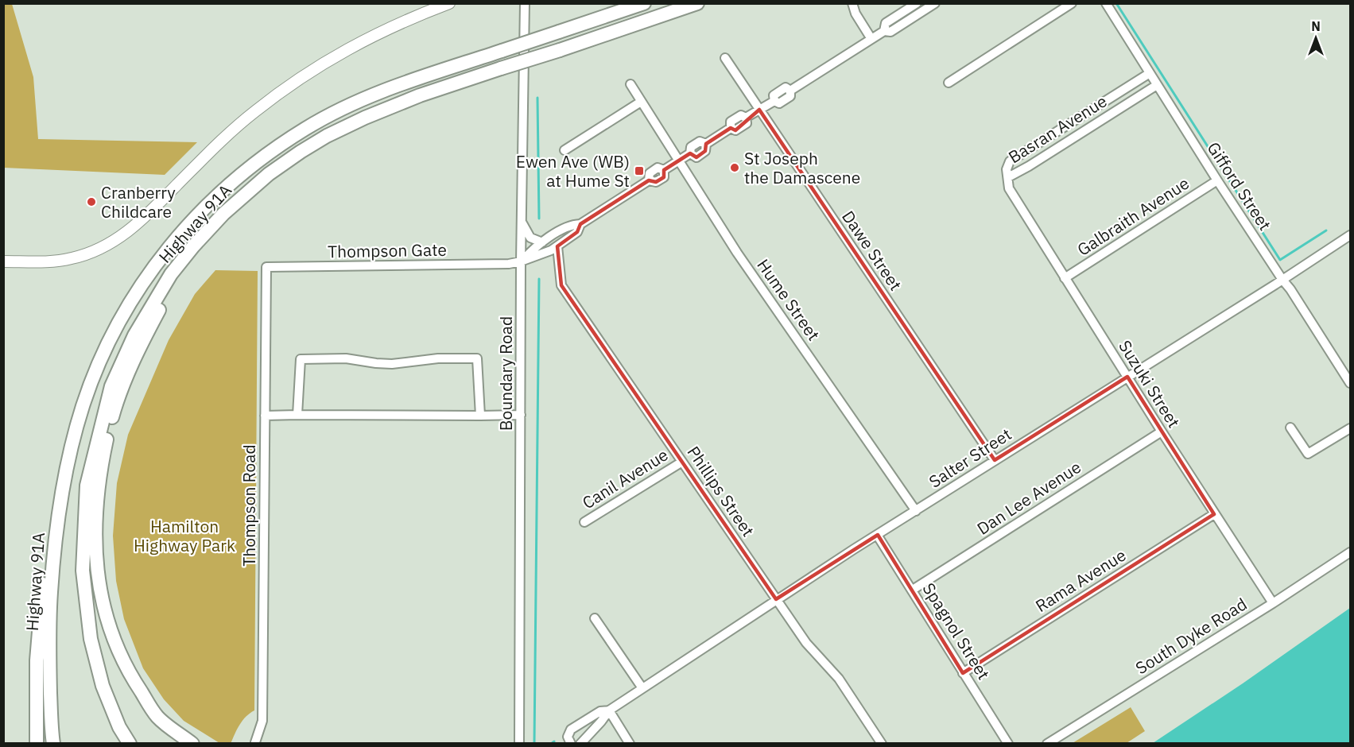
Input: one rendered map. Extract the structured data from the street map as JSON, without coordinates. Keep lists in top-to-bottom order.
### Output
{
  "streets": {
    "highway": ["Highway 91A"],
    "street": [
      "Basran Avenue",
      "Gifford Street",
      "Galbraith Avenue",
      "Thompson Gate",
      "Dawe Street",
      "Hume Street",
      "Boundary Road",
      "Suzuki Street",
      "Salter Street",
      "Canil Avenue",
      "Phillips Street",
      "Dan Lee Avenue",
      "Thompson Road",
      "Rama Avenue",
      "Spagnol Street",
      "South Dyke Road"
    ]
  },
  "crossings": [
    ["Basran Avenue", "Gifford Street"],
    ["Basran Avenue", "Suzuki Street"],
    ["Gifford Street", "Galbraith Avenue"],
    ["Gifford Street", "Salter Street"],
    ["Galbraith Avenue", "Suzuki Street"],
    ["Thompson Gate", "Boundary Road"],
    ["Thompson Gate", "Phillips Street"],
    ["Thompson Gate", "Thompson Road"],
    ["Dawe Street", "Salter Street"],
    ["Hume Street", "Salter Street"],
    ["Suzuki Street", "Salter Street"],
    ["Suzuki Street", "Dan Lee Avenue"],
    ["Suzuki Street", "Rama Avenue"],
    ["Suzuki Street", "South Dyke Road"],
    ["Salter Street", "Phillips Street"],
    ["Salter Street", "Spagnol Street"],
    ["Canil Avenue", "Phillips Street"],
    ["Dan Lee Avenue", "Spagnol Street"],
    ["Rama Avenue", "Spagnol Street"]
  ],
  "parks": ["Hamilton Highway Park"],
  "places": {
    "other": ["St Joseph the Damascene", "Cranberry Childcare"],
    "transit": ["Ewen Ave (WB) at Hume St"]
  },
  "north": "top"
}
